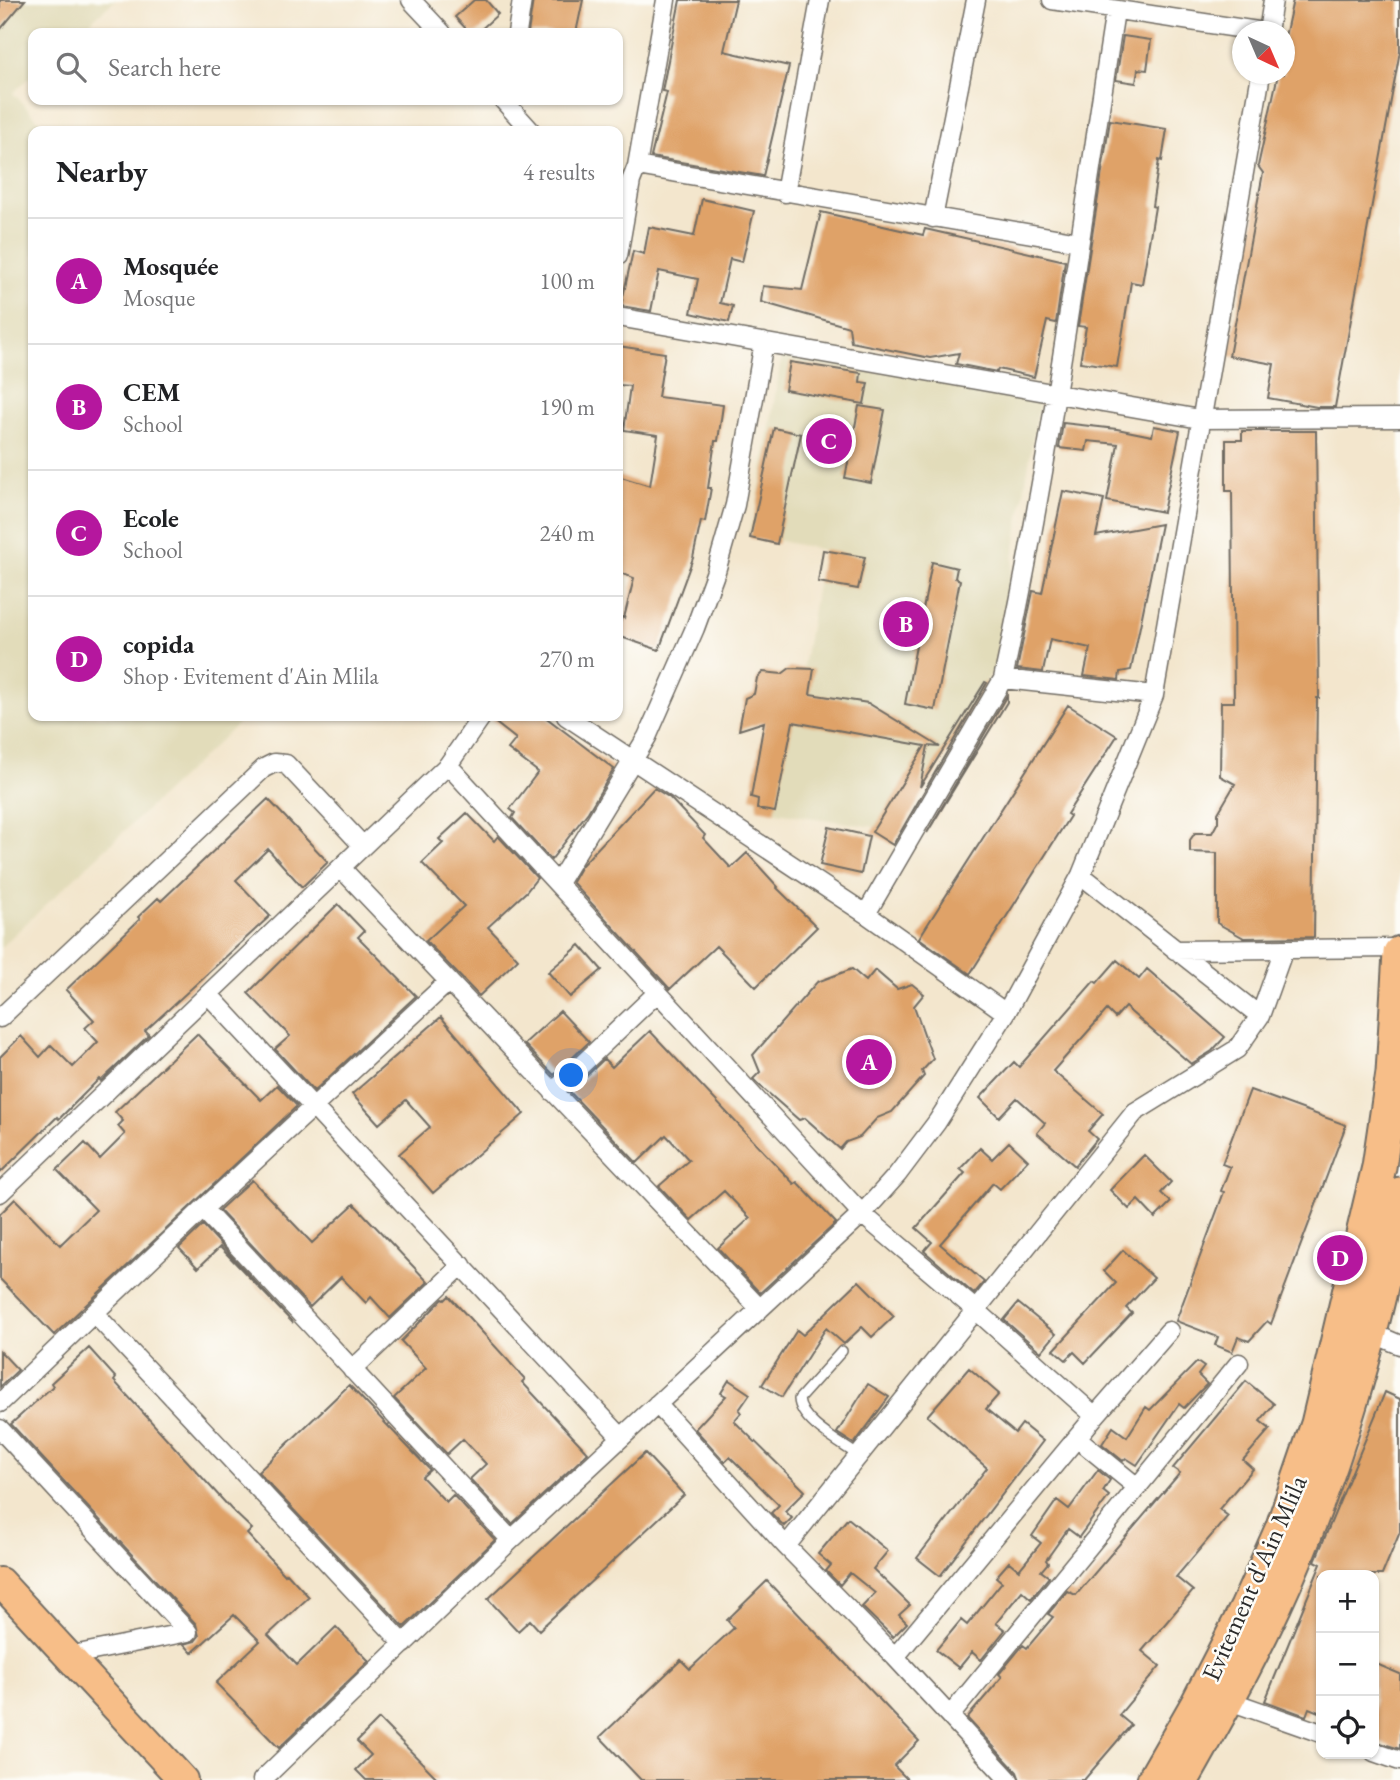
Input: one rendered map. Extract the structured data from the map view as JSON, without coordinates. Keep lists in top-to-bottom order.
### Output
{
  "streets": {
    "highway": ["Evitement d'Ain Mlila"]
  },
  "north": "bottom right",
  "page": {
    "search": "Search here",
    "heading": ["Nearby", "4 results"],
    "list": [
      {
        "mark": "A",
        "name": "Mosquée",
        "note": "Mosque",
        "value": "100 m"
      },
      {
        "mark": "B",
        "name": "CEM",
        "note": "School",
        "value": "190 m"
      },
      {
        "mark": "C",
        "name": "Ecole",
        "note": "School",
        "value": "240 m"
      },
      {
        "mark": "D",
        "name": "copida",
        "note": "Shop · Evitement d'Ain Mlila",
        "value": "270 m"
      }
    ],
    "pins": [
      "C",
      "B",
      "A",
      "D"
    ],
    "map_buttons": ["+", "−"]
  }
}
